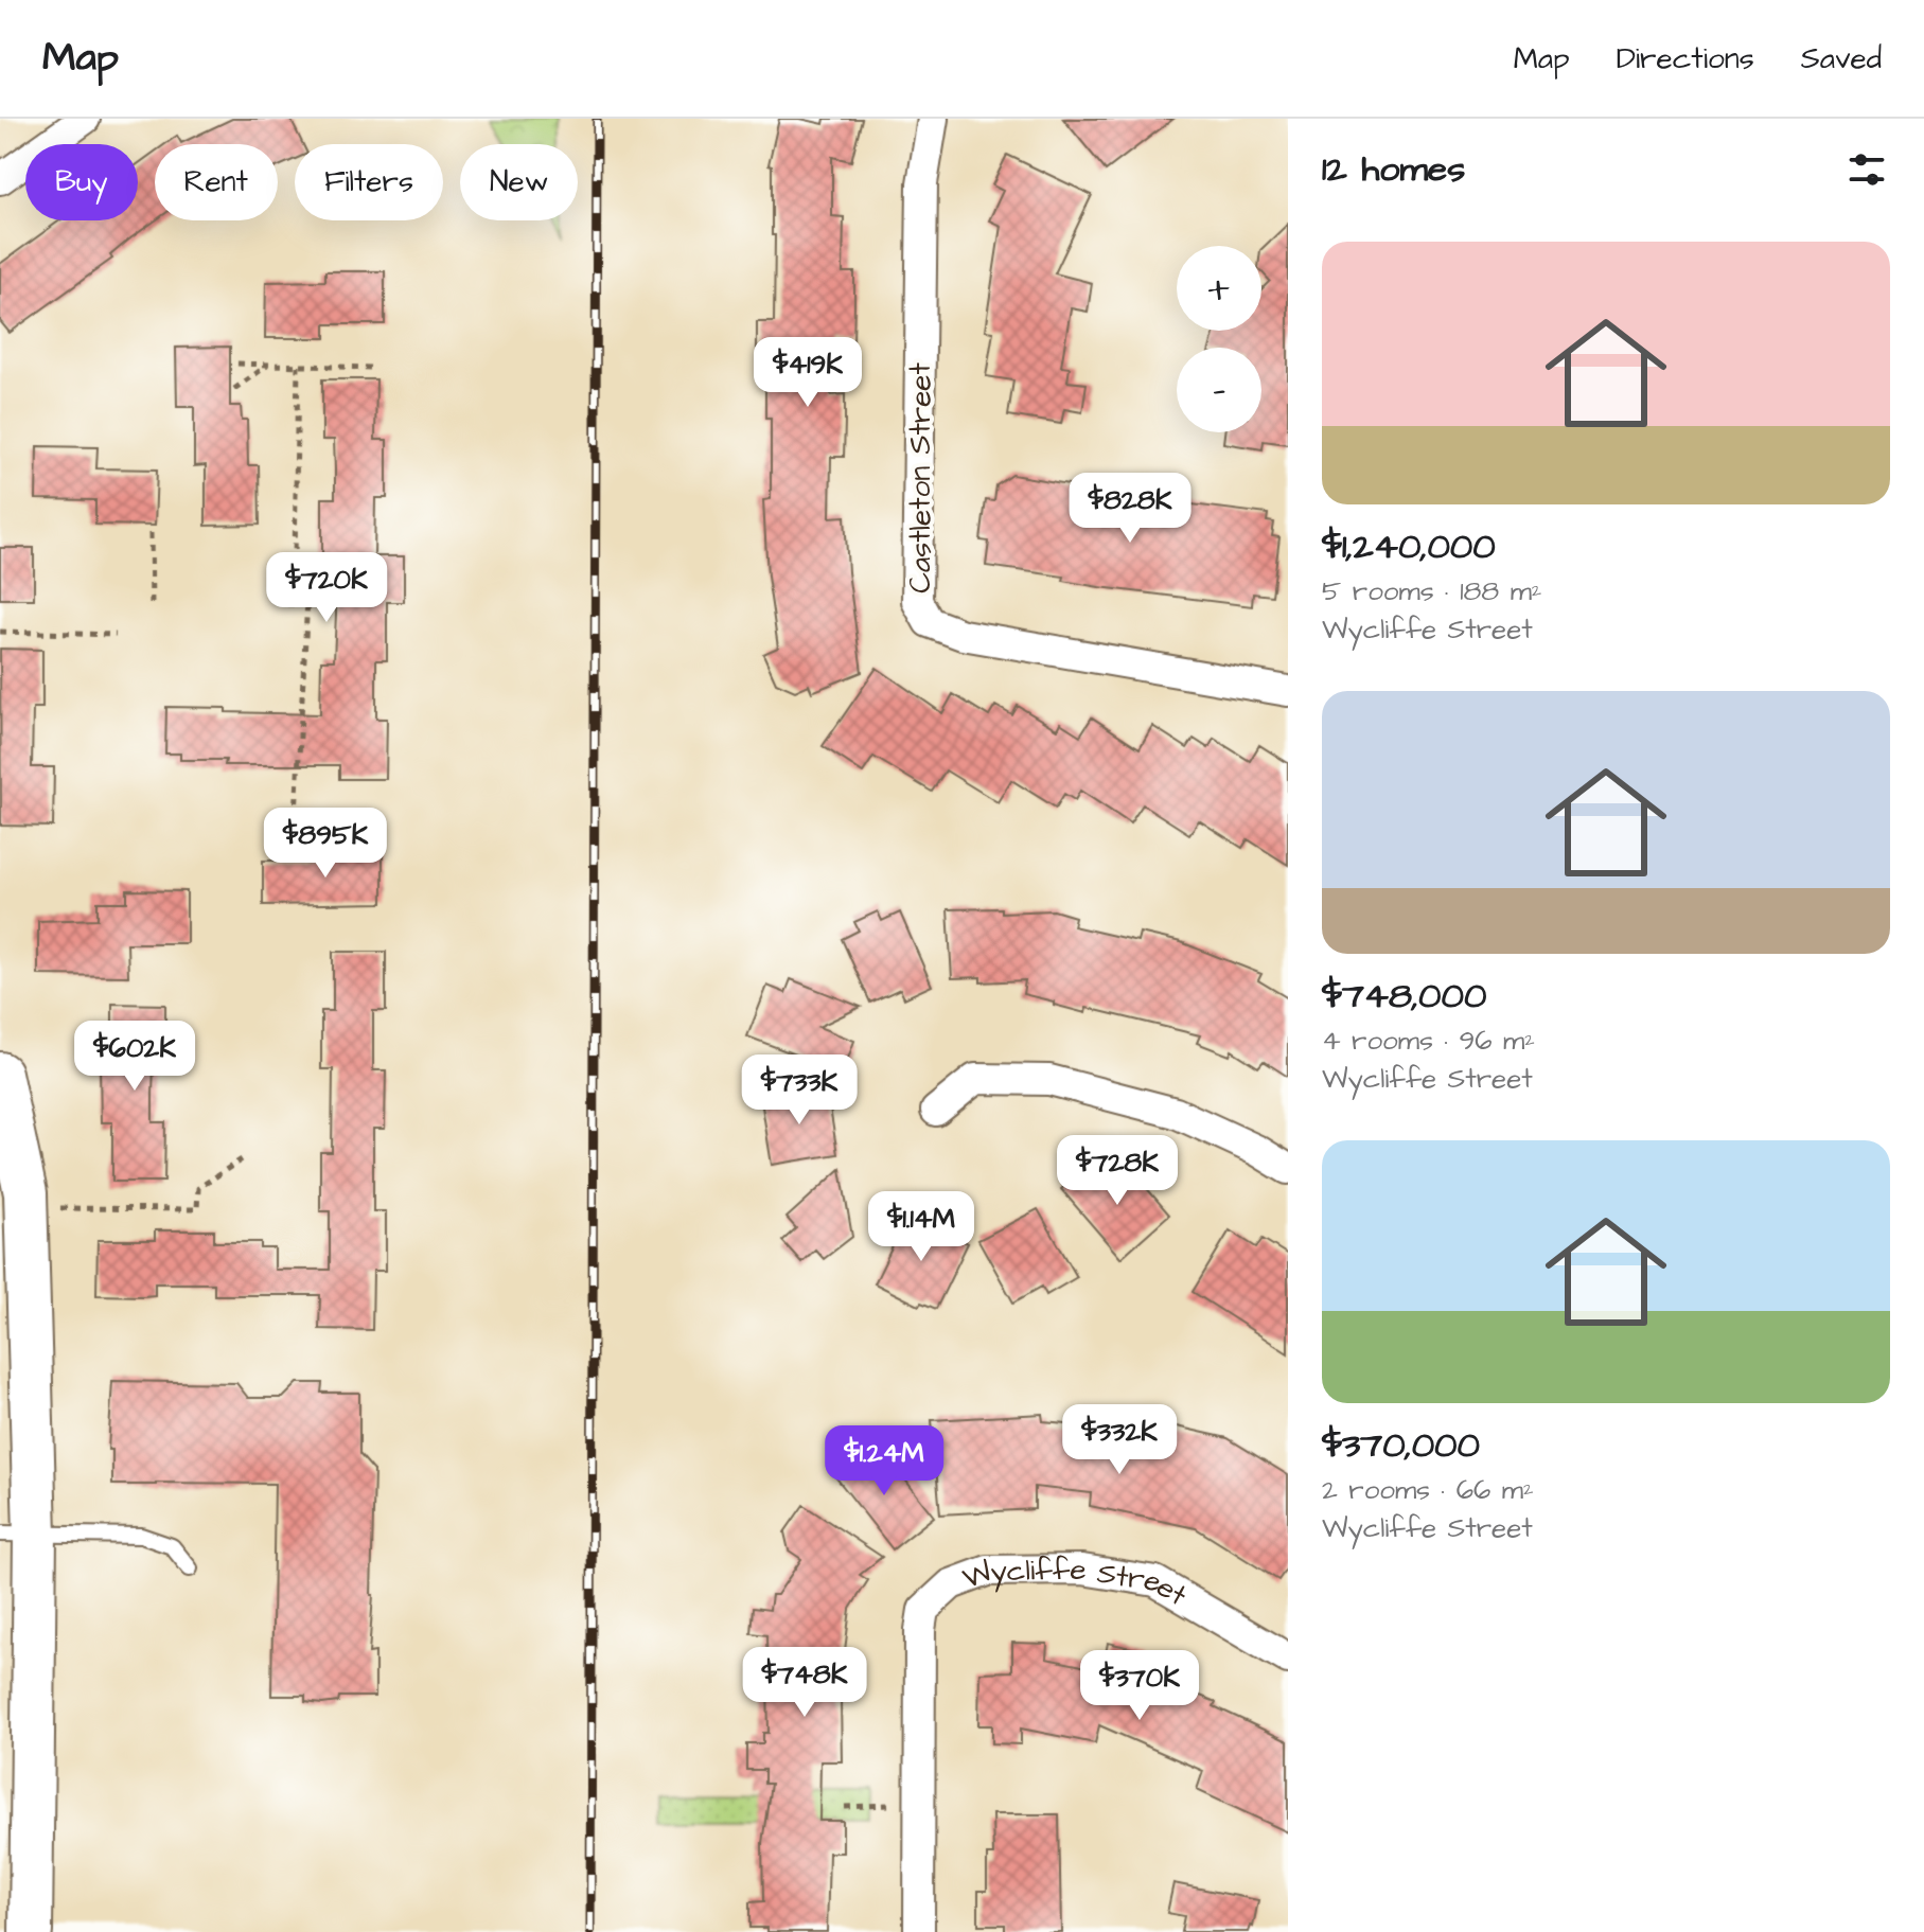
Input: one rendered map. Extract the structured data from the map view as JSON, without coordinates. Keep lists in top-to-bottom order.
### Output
{
  "streets": {
    "street": ["Castleton Street", "Wycliffe Street"]
  },
  "page": {
    "header": "Map",
    "nav": ["Map", "Directions", "Saved"],
    "heading": "12 homes",
    "chip": [
      "Buy",
      "Rent",
      "Filters",
      "New"
    ],
    "list": [
      {
        "name": "$1,240,000",
        "note": "5 rooms · 188 m² · Wycliffe Street"
      },
      {
        "name": "$748,000",
        "note": "4 rooms · 96 m² · Wycliffe Street"
      },
      {
        "name": "$370,000",
        "note": "2 rooms · 66 m² · Wycliffe Street"
      }
    ],
    "map_buttons": ["+", "−"],
    "price": [
      "$419K",
      "$828K",
      "$720K",
      "$895K",
      "$602K",
      "$733K",
      "$728K",
      "$1.14M",
      "$332K",
      "$1.24M",
      "$748K",
      "$370K"
    ]
  }
}
